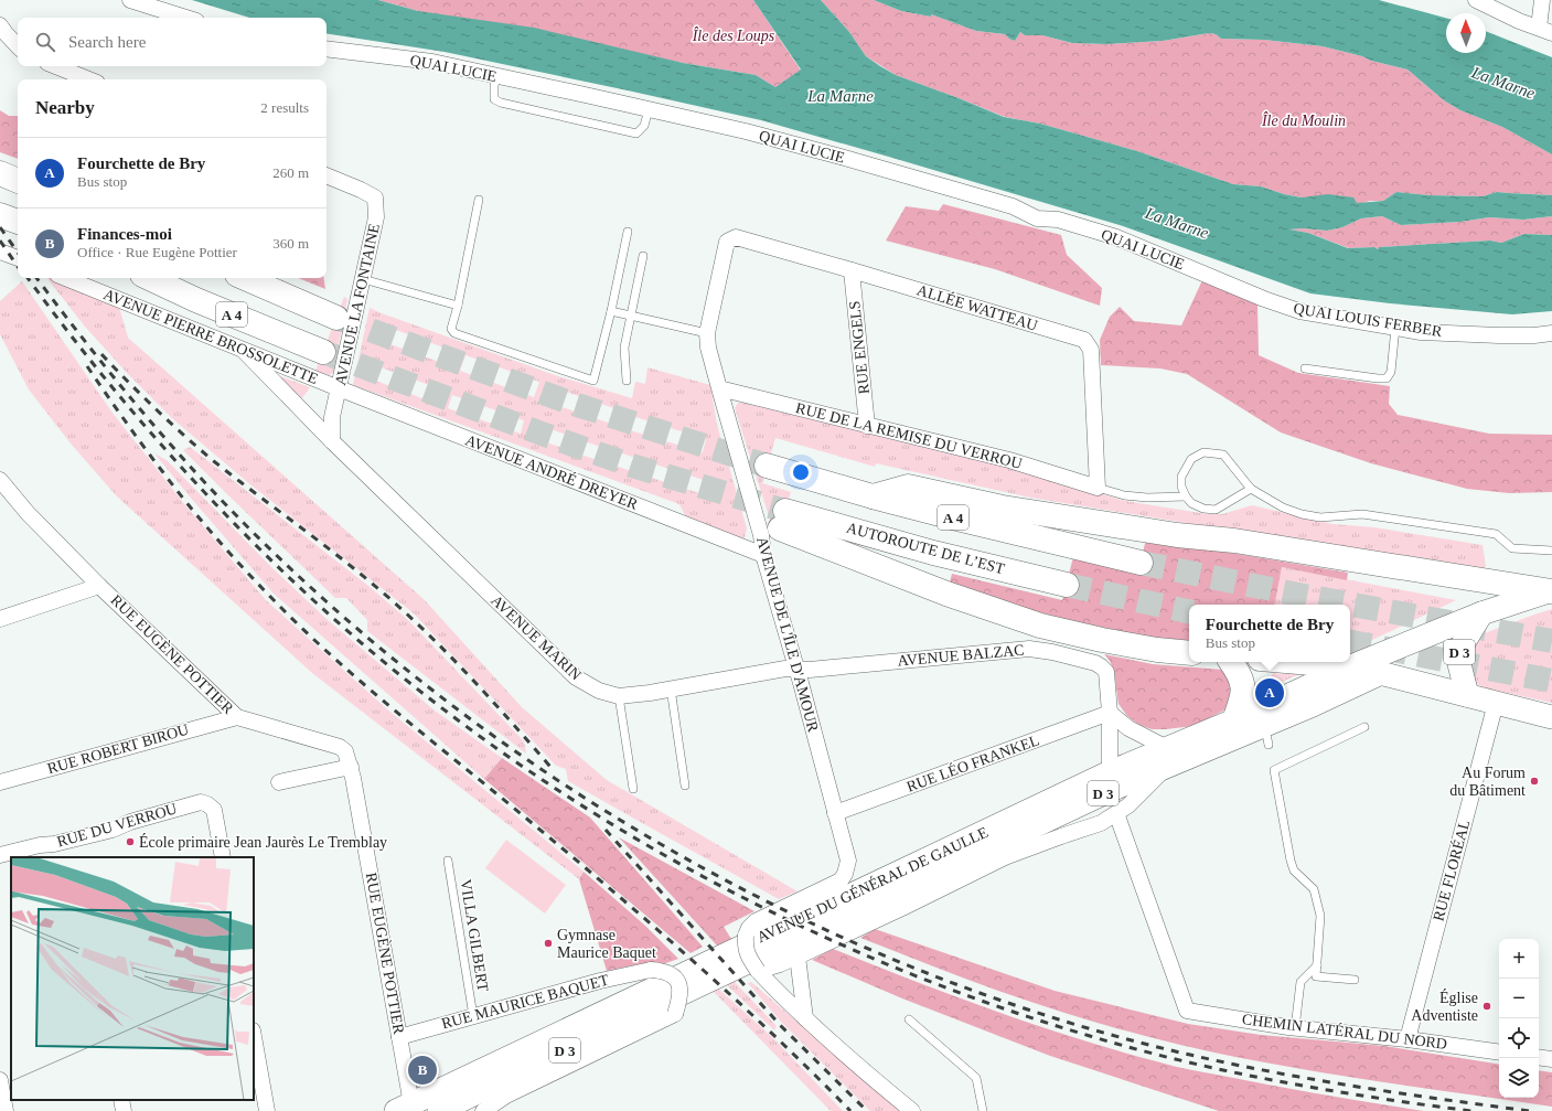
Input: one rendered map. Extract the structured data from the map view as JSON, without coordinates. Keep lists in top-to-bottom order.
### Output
{
  "streets": {
    "highway": ["A 4", "AUTOROUTE DE L’EST"],
    "main road": ["D 3", "AVENUE DU GÉNÉRAL DE GAULLE"],
    "street": [
      "QUAI LUCIE",
      "AVENUE LA FONTAINE",
      "ALLÉE WATTEAU",
      "QUAI LOUIS FERBER",
      "AVENUE PIERRE BROSSOLETTE",
      "RUE ENGELS",
      "RUE DE LA REMISE DU VERROU",
      "AVENUE ANDRÉ DREYER",
      "AVENUE DE L'ÎLE D'AMOUR",
      "AVENUE MARIN",
      "RUE EUGÈNE POTTIER",
      "AVENUE BALZAC",
      "RUE ROBERT BIROU",
      "RUE LÉO FRANKEL",
      "RUE DU VERROU",
      "RUE FLORÉAL",
      "RUE MAURICE BAQUET",
      "CHEMIN LATÉRAL DU NORD"
    ],
    "lane": ["VILLA GILBERT"]
  },
  "crossings": [
    ["QUAI LUCIE", "QUAI LOUIS FERBER"],
    ["AVENUE LA FONTAINE", "AVENUE PIERRE BROSSOLETTE"],
    ["AVENUE LA FONTAINE", "AVENUE ANDRÉ DREYER"],
    ["AVENUE LA FONTAINE", "AVENUE MARIN"],
    ["ALLÉE WATTEAU", "RUE ENGELS"],
    ["ALLÉE WATTEAU", "RUE DE LA REMISE DU VERROU"],
    ["ALLÉE WATTEAU", "AVENUE DE L'ÎLE D'AMOUR"],
    ["AVENUE PIERRE BROSSOLETTE", "AVENUE ANDRÉ DREYER"],
    ["AVENUE PIERRE BROSSOLETTE", "AVENUE MARIN"],
    ["RUE ENGELS", "RUE DE LA REMISE DU VERROU"],
    ["RUE DE LA REMISE DU VERROU", "AVENUE DE L'ÎLE D'AMOUR"],
    ["AVENUE ANDRÉ DREYER", "AVENUE DE L'ÎLE D'AMOUR"],
    ["AVENUE DE L'ÎLE D'AMOUR", "AVENUE MARIN"],
    ["AVENUE DE L'ÎLE D'AMOUR", "AVENUE BALZAC"],
    ["AVENUE DE L'ÎLE D'AMOUR", "RUE LÉO FRANKEL"],
    ["AVENUE DE L'ÎLE D'AMOUR", "AVENUE DU GÉNÉRAL DE GAULLE"],
    ["AVENUE MARIN", "AVENUE BALZAC"],
    ["D 3", "AVENUE DU GÉNÉRAL DE GAULLE"],
    ["RUE EUGÈNE POTTIER", "RUE ROBERT BIROU"],
    ["RUE EUGÈNE POTTIER", "AVENUE DU GÉNÉRAL DE GAULLE"],
    ["RUE EUGÈNE POTTIER", "RUE MAURICE BAQUET"],
    ["AVENUE BALZAC", "RUE LÉO FRANKEL"],
    ["AVENUE BALZAC", "AVENUE DU GÉNÉRAL DE GAULLE"],
    ["RUE FLORÉAL", "CHEMIN LATÉRAL DU NORD"],
    ["AVENUE DU GÉNÉRAL DE GAULLE", "CHEMIN LATÉRAL DU NORD"],
    ["VILLA GILBERT", "RUE MAURICE BAQUET"]
  ],
  "water": ["La Marne"],
  "parks": ["Île des Loups", "Île du Moulin"],
  "places": [
    "Au Forum du Bâtiment",
    "École primaire Jean Jaurès Le Tremblay",
    "Gymnase Maurice Baquet",
    "Église Adventiste"
  ],
  "north": "top",
  "page": {
    "search": "Search here",
    "heading": ["Nearby", "2 results"],
    "list": [
      {
        "mark": "A",
        "name": "Fourchette de Bry",
        "note": "Bus stop",
        "value": "260 m"
      },
      {
        "mark": "B",
        "name": "Finances-moi",
        "note": "Office · Rue Eugène Pottier",
        "value": "360 m"
      }
    ],
    "popup": ["Fourchette de Bry", "Bus stop"],
    "pins": ["A", "B"],
    "map_buttons": ["+", "−"]
  }
}
